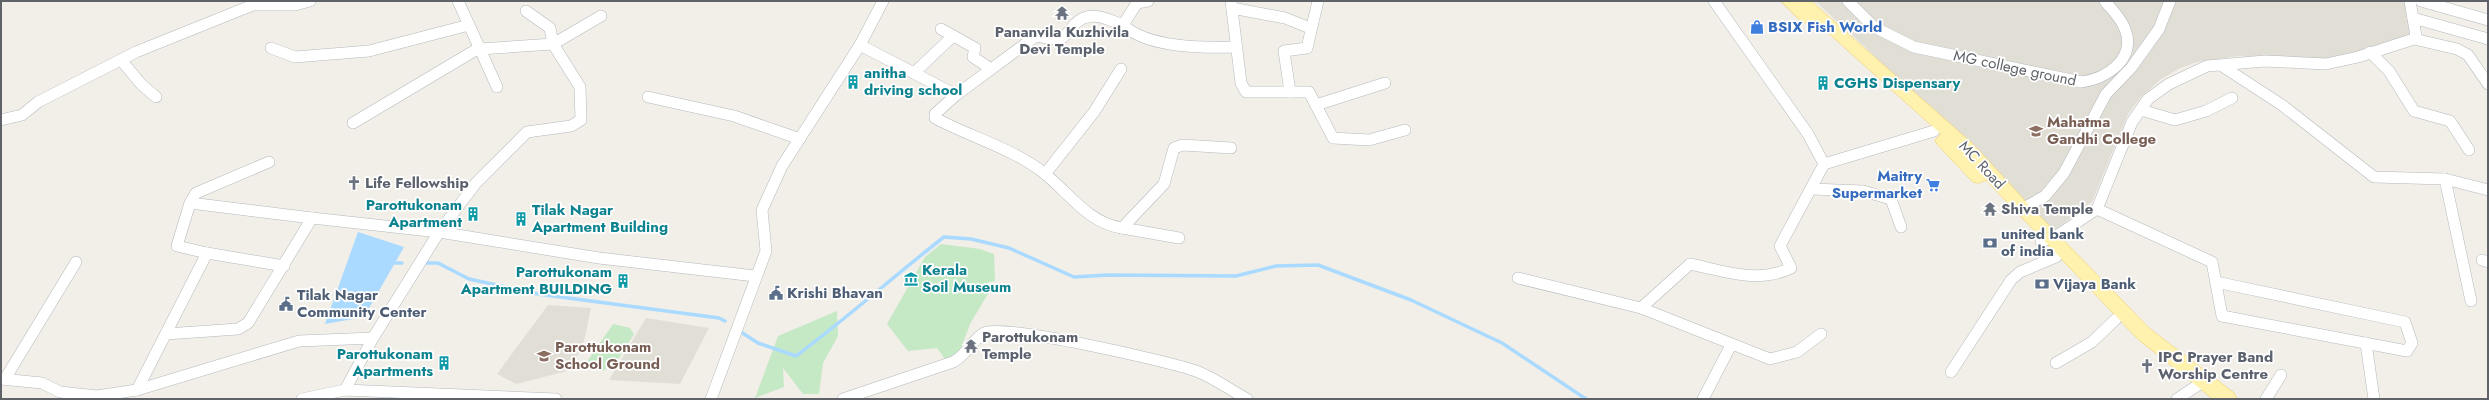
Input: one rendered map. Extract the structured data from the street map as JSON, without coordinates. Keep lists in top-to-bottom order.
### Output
{
  "streets": {
    "main road": ["MC Road"],
    "street": ["MG college ground"]
  },
  "places": {
    "temple": ["Pananvila Kuzhivila Devi Temple", "Shiva Temple", "Parottukonam Temple"],
    "shop": ["BSIX Fish World"],
    "building": [
      "anitha driving school",
      "CGHS Dispensary",
      "Parottukonam Apartment",
      "Tilak Nagar Apartment Building",
      "Parottukonam Apartment BUILDING",
      "Parottukonam Apartments"
    ],
    "school or university": ["Mahatma Gandhi College", "Parottukonam School Ground"],
    "church": ["Life Fellowship", "IPC Prayer Band Worship Centre"],
    "supermarket": ["Maitry Supermarket"],
    "bank": ["united bank of india", "Vijaya Bank"],
    "museum": ["Kerala Soil Museum"],
    "public building": ["Krishi Bhavan", "Tilak Nagar Community Center"]
  }
}
